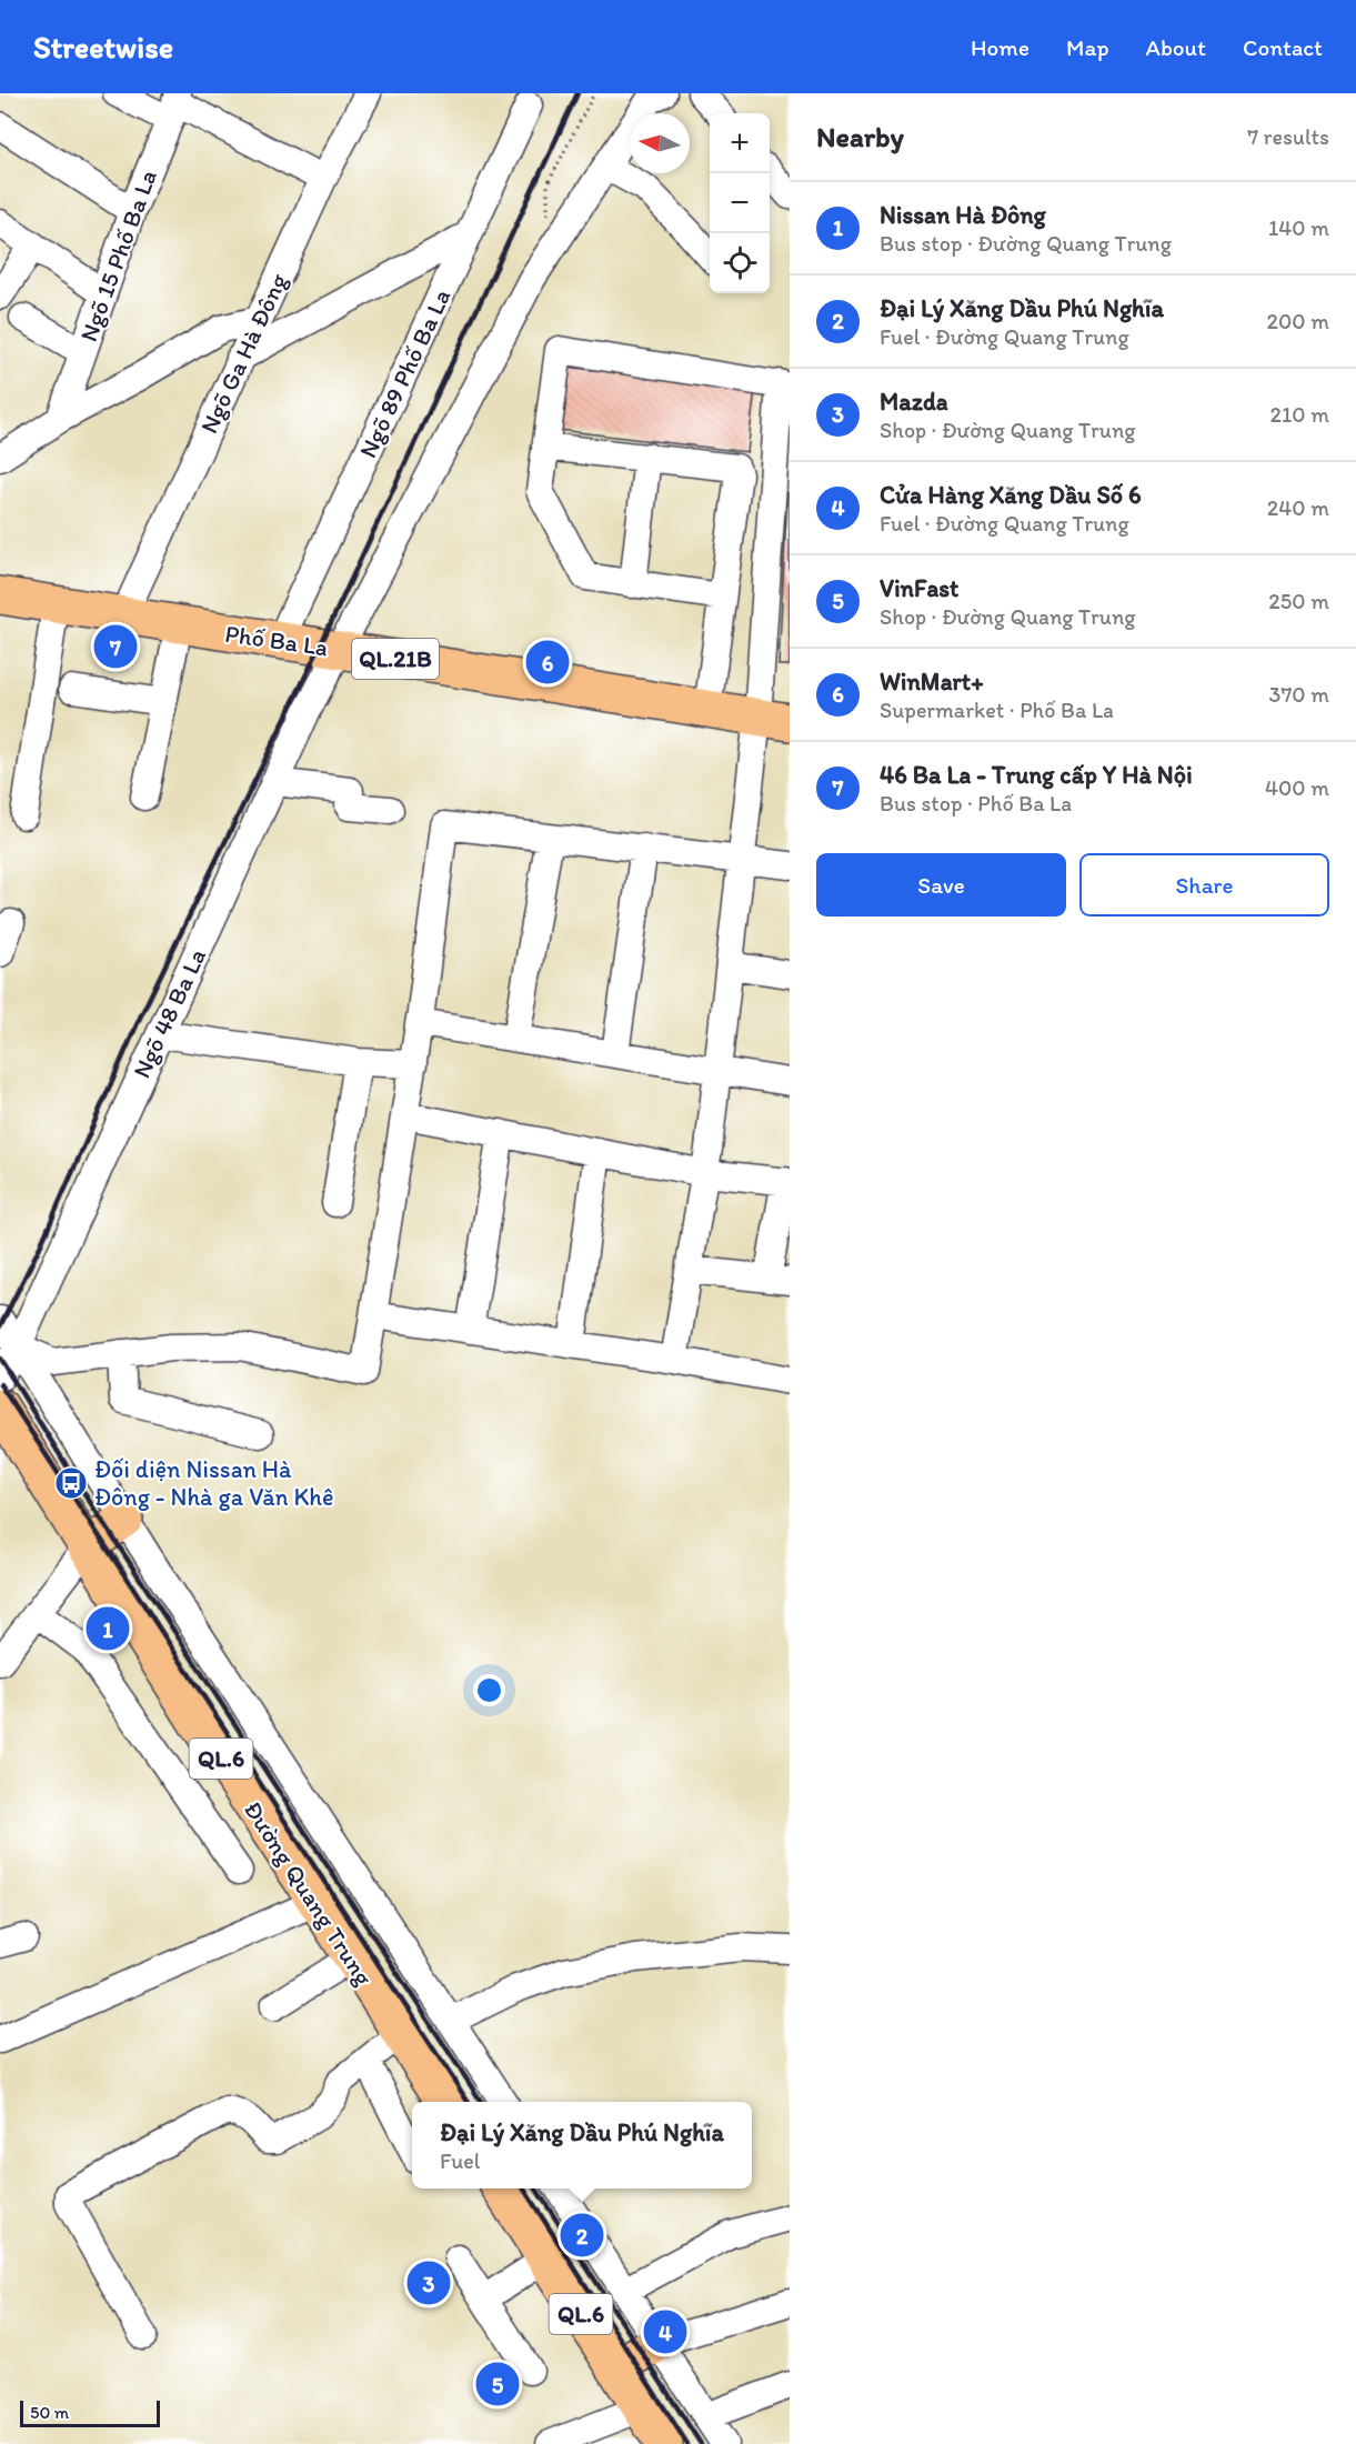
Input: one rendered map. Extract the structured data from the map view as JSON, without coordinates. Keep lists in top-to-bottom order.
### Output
{
  "streets": {
    "highway": [
      "Phố Ba La",
      "QL.21B",
      "QL.6",
      "Đường Quang Trung"
    ],
    "street": [
      "Ngõ 15 Phố Ba La",
      "Ngõ Ga Hà Đông",
      "Ngõ 89 Phố Ba La",
      "Ngõ 48 Ba La"
    ]
  },
  "crossings": [
    ["Ngõ Ga Hà Đông", "Phố Ba La"],
    ["Ngõ 89 Phố Ba La", "Phố Ba La"],
    ["Phố Ba La", "Ngõ 48 Ba La"]
  ],
  "places": {
    "bus stop": ["Đối diện Nissan Hà Đông - Nhà ga Văn Khê"]
  },
  "scale_bar": "50 m",
  "north": "left",
  "page": {
    "header": "Streetwise",
    "nav": [
      "Home",
      "Map",
      "About",
      "Contact"
    ],
    "heading": ["Nearby", "7 results"],
    "map_buttons": ["+", "−"],
    "list": [
      {
        "mark": "1",
        "name": "Nissan Hà Đông",
        "note": "Bus stop · Đường Quang Trung",
        "value": "140 m"
      },
      {
        "mark": "2",
        "name": "Đại Lý Xăng Dầu Phú Nghĩa",
        "note": "Fuel · Đường Quang Trung",
        "value": "200 m"
      },
      {
        "mark": "3",
        "name": "Mazda",
        "note": "Shop · Đường Quang Trung",
        "value": "210 m"
      },
      {
        "mark": "4",
        "name": "Cửa Hàng Xăng Dầu Số 6",
        "note": "Fuel · Đường Quang Trung",
        "value": "240 m"
      },
      {
        "mark": "5",
        "name": "VinFast",
        "note": "Shop · Đường Quang Trung",
        "value": "250 m"
      },
      {
        "mark": "6",
        "name": "WinMart+",
        "note": "Supermarket · Phố Ba La",
        "value": "370 m"
      },
      {
        "mark": "7",
        "name": "46 Ba La - Trung cấp Y Hà Nội",
        "note": "Bus stop · Phố Ba La",
        "value": "400 m"
      }
    ],
    "pins": [
      "7",
      "6",
      "1",
      "2",
      "3",
      "4",
      "5"
    ],
    "buttons": ["Save", "Share"],
    "popup": ["Đại Lý Xăng Dầu Phú Nghĩa", "Fuel"],
    "scale": "50 m"
  }
}
